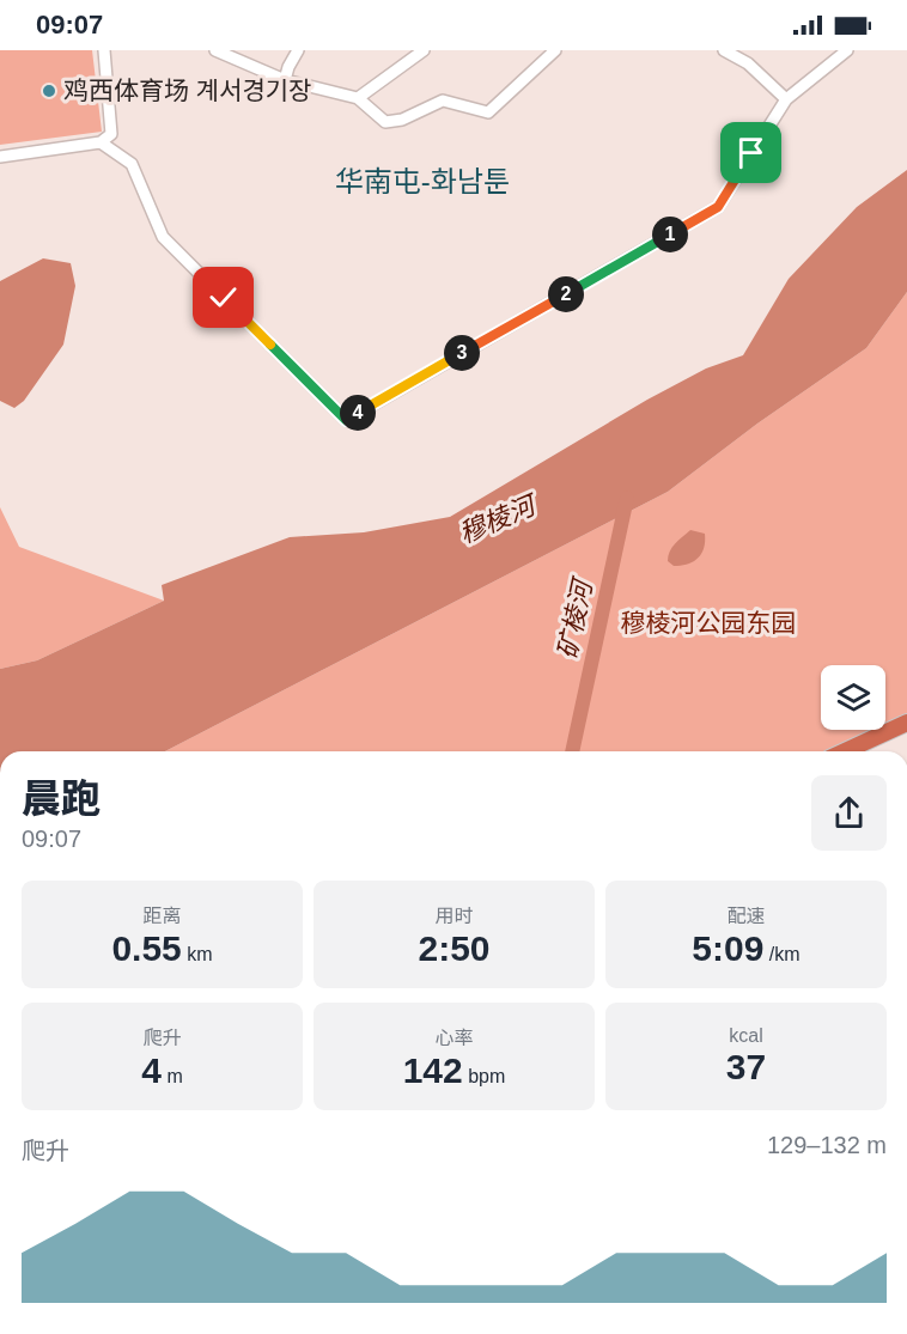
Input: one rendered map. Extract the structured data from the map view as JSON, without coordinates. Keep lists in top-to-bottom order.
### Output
{
  "districts": ["华南屯-화남툰"],
  "water": ["穆棱河", "矿棱河"],
  "parks": ["穆棱河公园东园"],
  "places": ["鸡西体育场 계서경기장"],
  "page": {
    "status": "09:07",
    "pins": [
      "1",
      "2",
      "3",
      "4"
    ],
    "heading": ["晨跑", "09:07"],
    "stats": [
      ["距离", "0.55 km"],
      ["用时", "2:50"],
      ["配速", "5:09 /km"],
      ["爬升", "4 m"],
      ["心率", "142 bpm"],
      ["kcal", "37"]
    ],
    "chart": ["爬升", "129–132 m"]
  }
}
